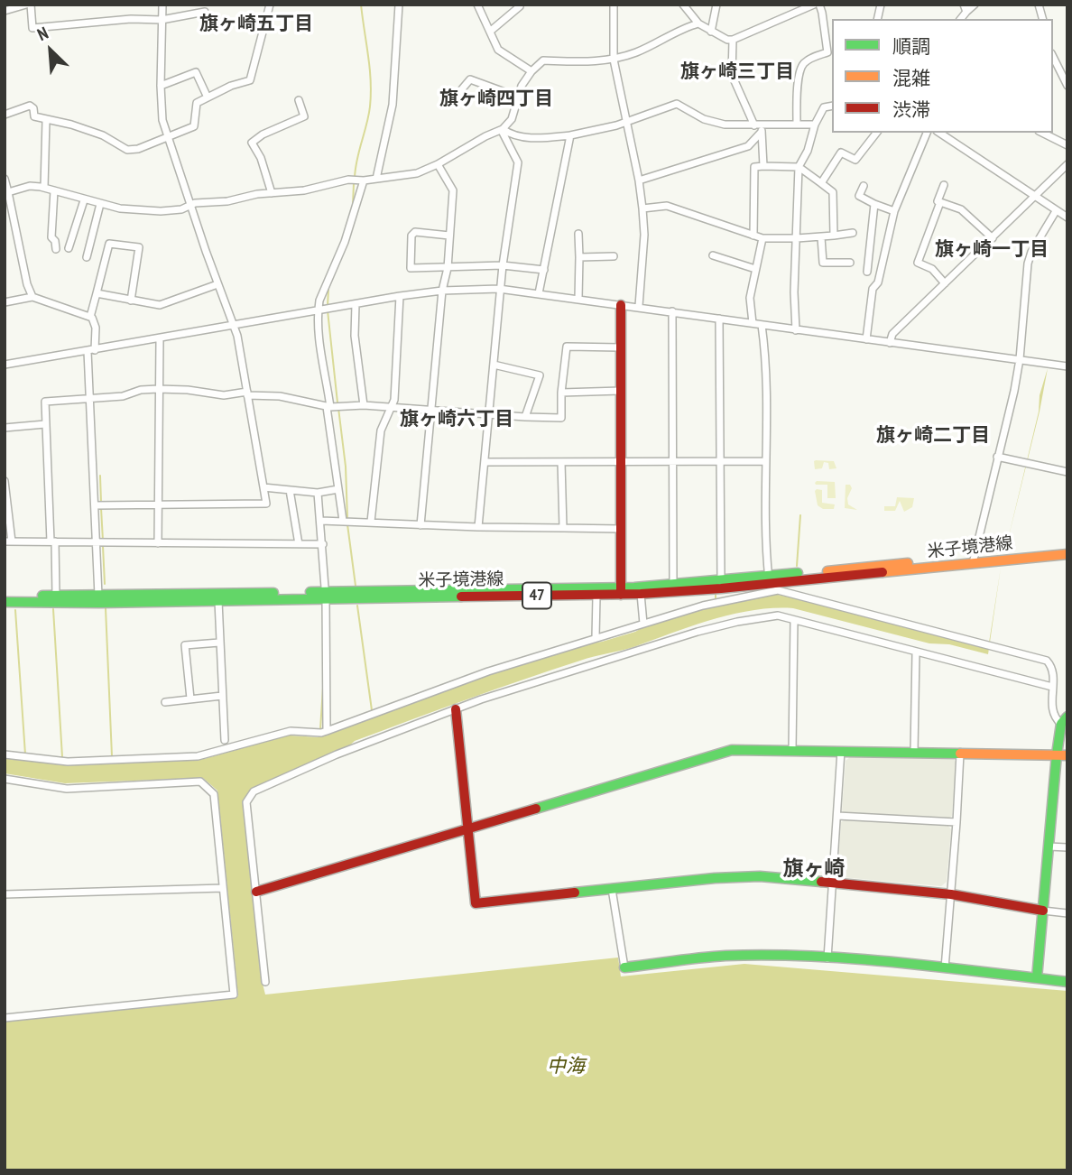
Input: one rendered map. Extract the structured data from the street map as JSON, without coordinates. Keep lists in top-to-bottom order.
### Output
{
  "streets": {
    "street": ["米子境港線", "47"]
  },
  "districts": [
    "旗ヶ崎五丁目",
    "旗ヶ崎三丁目",
    "旗ヶ崎四丁目",
    "旗ヶ崎一丁目",
    "旗ヶ崎六丁目",
    "旗ヶ崎二丁目",
    "旗ヶ崎"
  ],
  "water": ["中海"],
  "legend": ["順調", "混雑", "渋滞"],
  "north": "top left"
}
